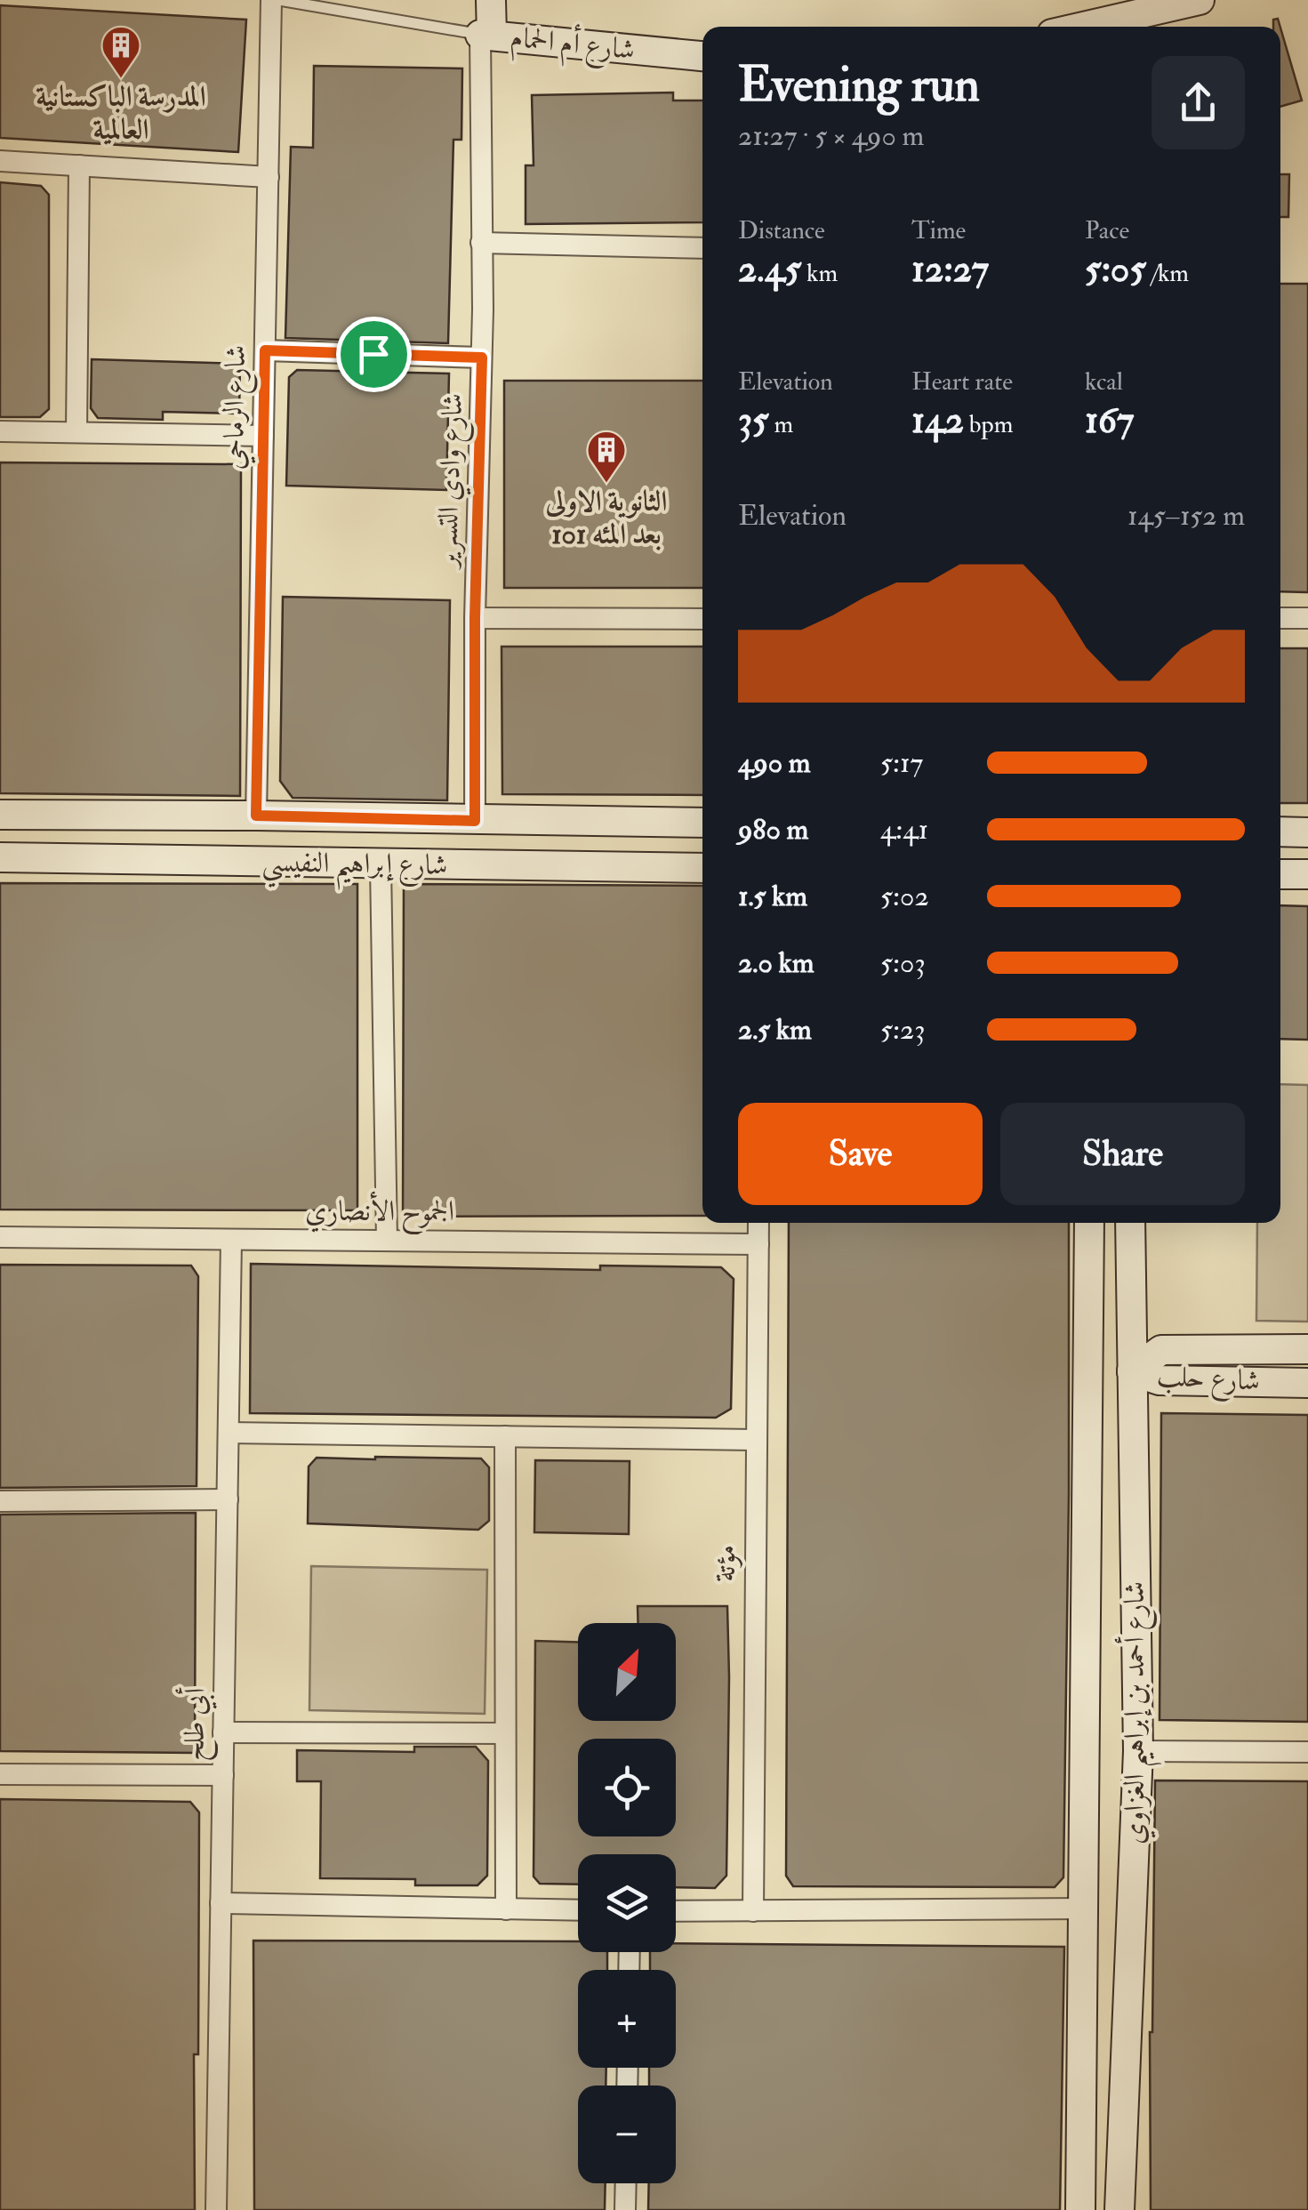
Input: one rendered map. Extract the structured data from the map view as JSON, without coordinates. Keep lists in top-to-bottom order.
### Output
{
  "streets": {
    "street": [
      "شارع أم الحمام",
      "شارع الرماحي",
      "شارع وادي التسرير",
      "شارع إبراهيم النفيسي",
      "الجموح الأنصاري",
      "شارع حلب",
      "مؤتة",
      "شارع أحمد بن إبراهيم الغزاوي",
      "أبي طلح"
    ]
  },
  "crossings": [
    ["شارع أم الحمام", "شارع وادي التسرير"],
    ["شارع الرماحي", "شارع إبراهيم النفيسي"],
    ["شارع وادي التسرير", "شارع إبراهيم النفيسي"],
    ["الجموح الأنصاري", "مؤتة"],
    ["الجموح الأنصاري", "أبي طلح"],
    ["شارع حلب", "شارع أحمد بن إبراهيم الغزاوي"]
  ],
  "places": {
    "building": ["المدرسة الباكستانية العالمية", "الثانوية الاولى بعد المئه 101"]
  },
  "north": "top right",
  "page": {
    "heading": ["Evening run", "21:27 · 5 × 490 m"],
    "stats": [
      ["Distance", "2.45 km"],
      ["Time", "12:27"],
      ["Pace", "5:05 /km"],
      ["Elevation", "35 m"],
      ["Heart rate", "142 bpm"],
      ["kcal", "167"]
    ],
    "chart": ["Elevation", "145–152 m"],
    "list": [
      {
        "name": "490 m",
        "note": "5:17"
      },
      {
        "name": "980 m",
        "note": "4:41"
      },
      {
        "name": "1.5 km",
        "note": "5:02"
      },
      {
        "name": "2.0 km",
        "note": "5:03"
      },
      {
        "name": "2.5 km",
        "note": "5:23"
      }
    ],
    "buttons": ["Save", "Share"],
    "map_buttons": ["+", "−"]
  }
}
